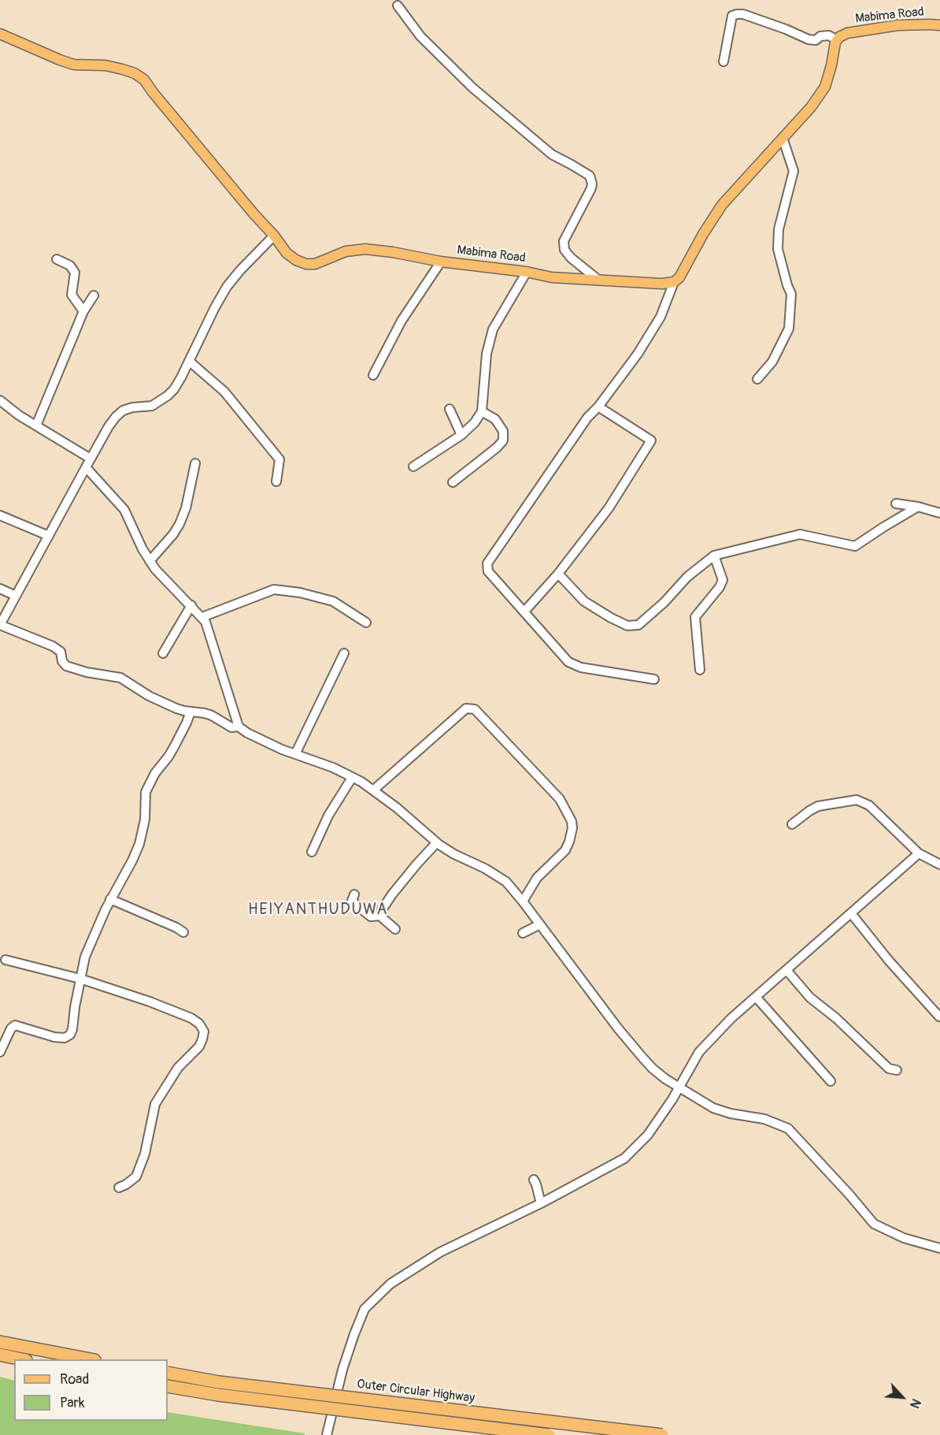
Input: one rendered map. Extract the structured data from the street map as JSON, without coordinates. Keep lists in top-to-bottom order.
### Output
{
  "streets": {
    "highway": ["Outer Circular Highway"],
    "main road": ["Mabima Road"]
  },
  "districts": ["HEIYANTHUDUWA"],
  "legend": ["Road", "Park"],
  "north": "bottom right"
}
